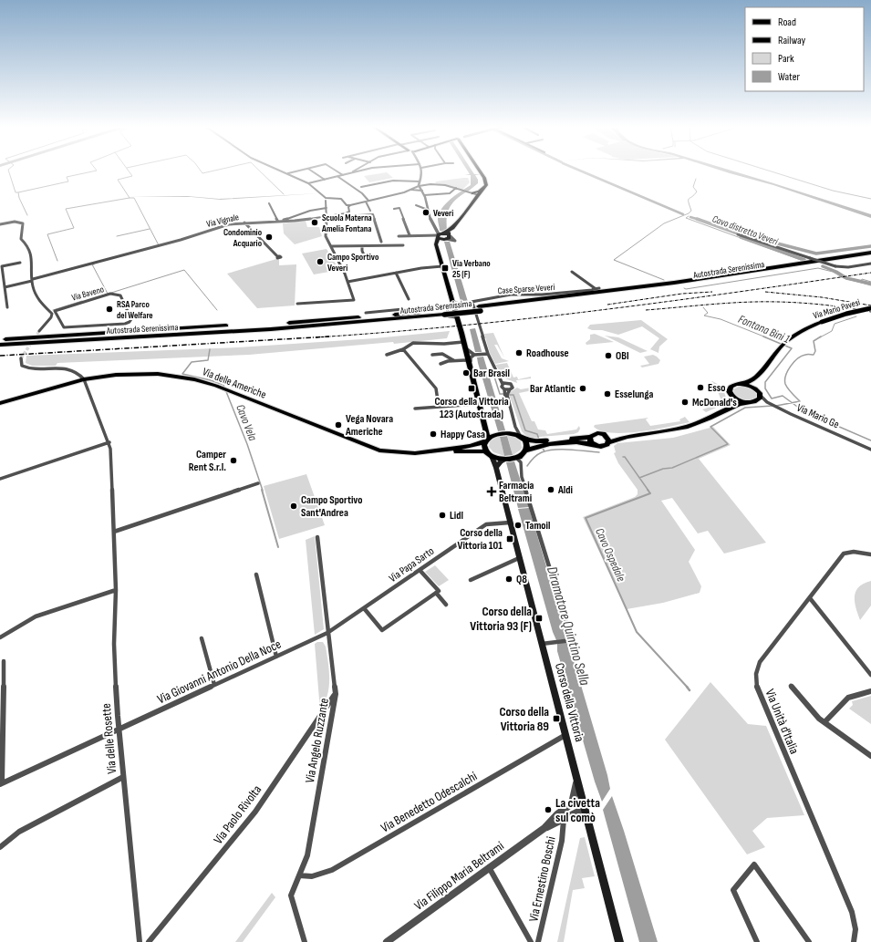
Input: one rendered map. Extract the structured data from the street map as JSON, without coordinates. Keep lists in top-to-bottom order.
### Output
{
  "streets": {
    "highway": ["Autostrada Serenissima"],
    "main road": ["Via Mario Pavesi", "Via delle Americhe", "Corso della Vittoria"],
    "street": [
      "Via Vignale",
      "Case Sparse Veveri",
      "Via Baveno",
      "Via Mario Ge",
      "Via Papa Sarto",
      "Via Giovanni Antonio Della Noce",
      "Via Unità d'Italia",
      "Via delle Rosette",
      "Via Angelo Ruzzante",
      "Via Benedetto Odescalchi",
      "Via Paolo Rivolta",
      "Via Filippo Maria Beltrami",
      "Via Ernestino Boschi"
    ]
  },
  "crossings": [
    ["Via delle Americhe", "Corso della Vittoria"],
    ["Via delle Americhe", "Via delle Rosette"],
    ["Via Papa Sarto", "Via Giovanni Antonio Della Noce"],
    ["Via Papa Sarto", "Corso della Vittoria"],
    ["Via Papa Sarto", "Via Angelo Ruzzante"],
    ["Via Giovanni Antonio Della Noce", "Via delle Rosette"],
    ["Via Giovanni Antonio Della Noce", "Via Angelo Ruzzante"],
    ["Corso della Vittoria", "Via Benedetto Odescalchi"],
    ["Corso della Vittoria", "Via Filippo Maria Beltrami"],
    ["Via Angelo Ruzzante", "Via Benedetto Odescalchi"],
    ["Via Angelo Ruzzante", "Via Paolo Rivolta"],
    ["Via Filippo Maria Beltrami", "Via Ernestino Boschi"]
  ],
  "water": [
    "Cavo distretto Veveri",
    "Fontana Bini 1",
    "Cavo Vela",
    "Cavo Ospedale",
    "Diramatore Quintino Sella"
  ],
  "places": {
    "other": [
      "Veveri",
      "Scuola Materna Amelia Fontana",
      "Condominio Acquario",
      "Campo Sportivo Veveri",
      "RSA Parco del Welfare",
      "Roadhouse",
      "OBI",
      "Bar Brasil",
      "Esso",
      "Bar Atlantic",
      "Esselunga",
      "McDonald's",
      "Vega Novara Americhe",
      "Happy Casa",
      "Camper Rent S.r.l.",
      "Aldi",
      "Campo Sportivo Sant'Andrea",
      "Lidl",
      "Tamoil",
      "Q8",
      "La civetta sul comò"
    ],
    "transit": [
      "Via Verbano 25 (F)",
      "Corso della Vittoria 123 (Autostrada)",
      "Corso della Vittoria 101",
      "Corso della Vittoria 93 (F)",
      "Corso della Vittoria 89"
    ],
    "health": ["Farmacia Beltrami"]
  },
  "legend": [
    "Road",
    "Railway",
    "Park",
    "Water"
  ]
}
